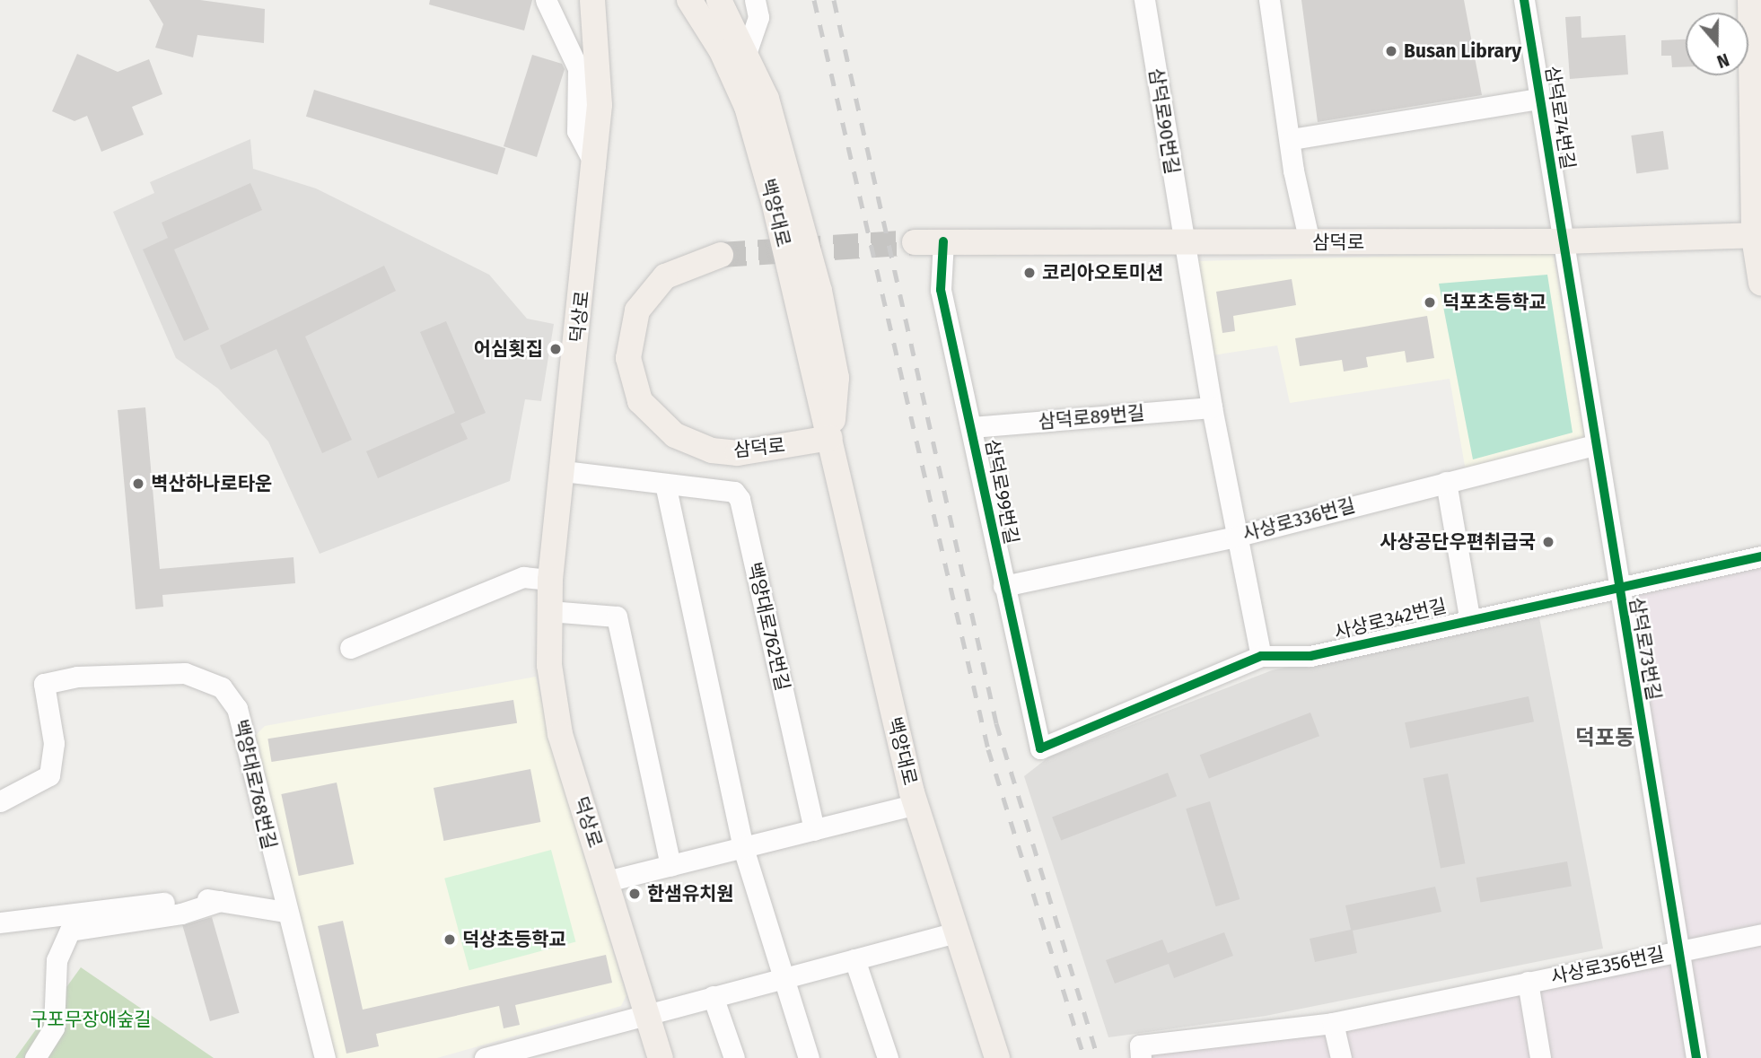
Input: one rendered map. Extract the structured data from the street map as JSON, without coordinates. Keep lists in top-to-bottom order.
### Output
{
  "streets": {
    "main road": ["백양대로", "삼덕로", "덕상로"],
    "street": [
      "삼덕로74번길",
      "삼덕로90번길",
      "삼덕로89번길",
      "삼덕로99번길",
      "사상로336번길",
      "사상로342번길",
      "백양대로762번길",
      "삼덕로73번길",
      "백양대로768번길",
      "사상로356번길"
    ]
  },
  "crossings": [
    ["삼덕로74번길", "삼덕로"],
    ["삼덕로74번길", "삼덕로73번길"],
    ["삼덕로90번길", "삼덕로"],
    ["백양대로", "삼덕로"],
    ["삼덕로", "삼덕로99번길"],
    ["삼덕로", "삼덕로73번길"],
    ["덕상로", "백양대로762번길"],
    ["삼덕로89번길", "삼덕로99번길"],
    ["삼덕로99번길", "사상로336번길"],
    ["삼덕로99번길", "사상로342번길"],
    ["사상로336번길", "사상로342번길"],
    ["사상로336번길", "삼덕로73번길"],
    ["사상로342번길", "삼덕로73번길"],
    ["삼덕로73번길", "사상로356번길"]
  ],
  "districts": ["덕포동"],
  "parks": ["구포무장애숲길"],
  "places": [
    "Busan Library",
    "코리아오토미션",
    "덕포초등학교",
    "어심횟집",
    "벽산하나로타운",
    "사상공단우편취급국",
    "한샘유치원",
    "덕상초등학교"
  ],
  "north": "bottom"
}
